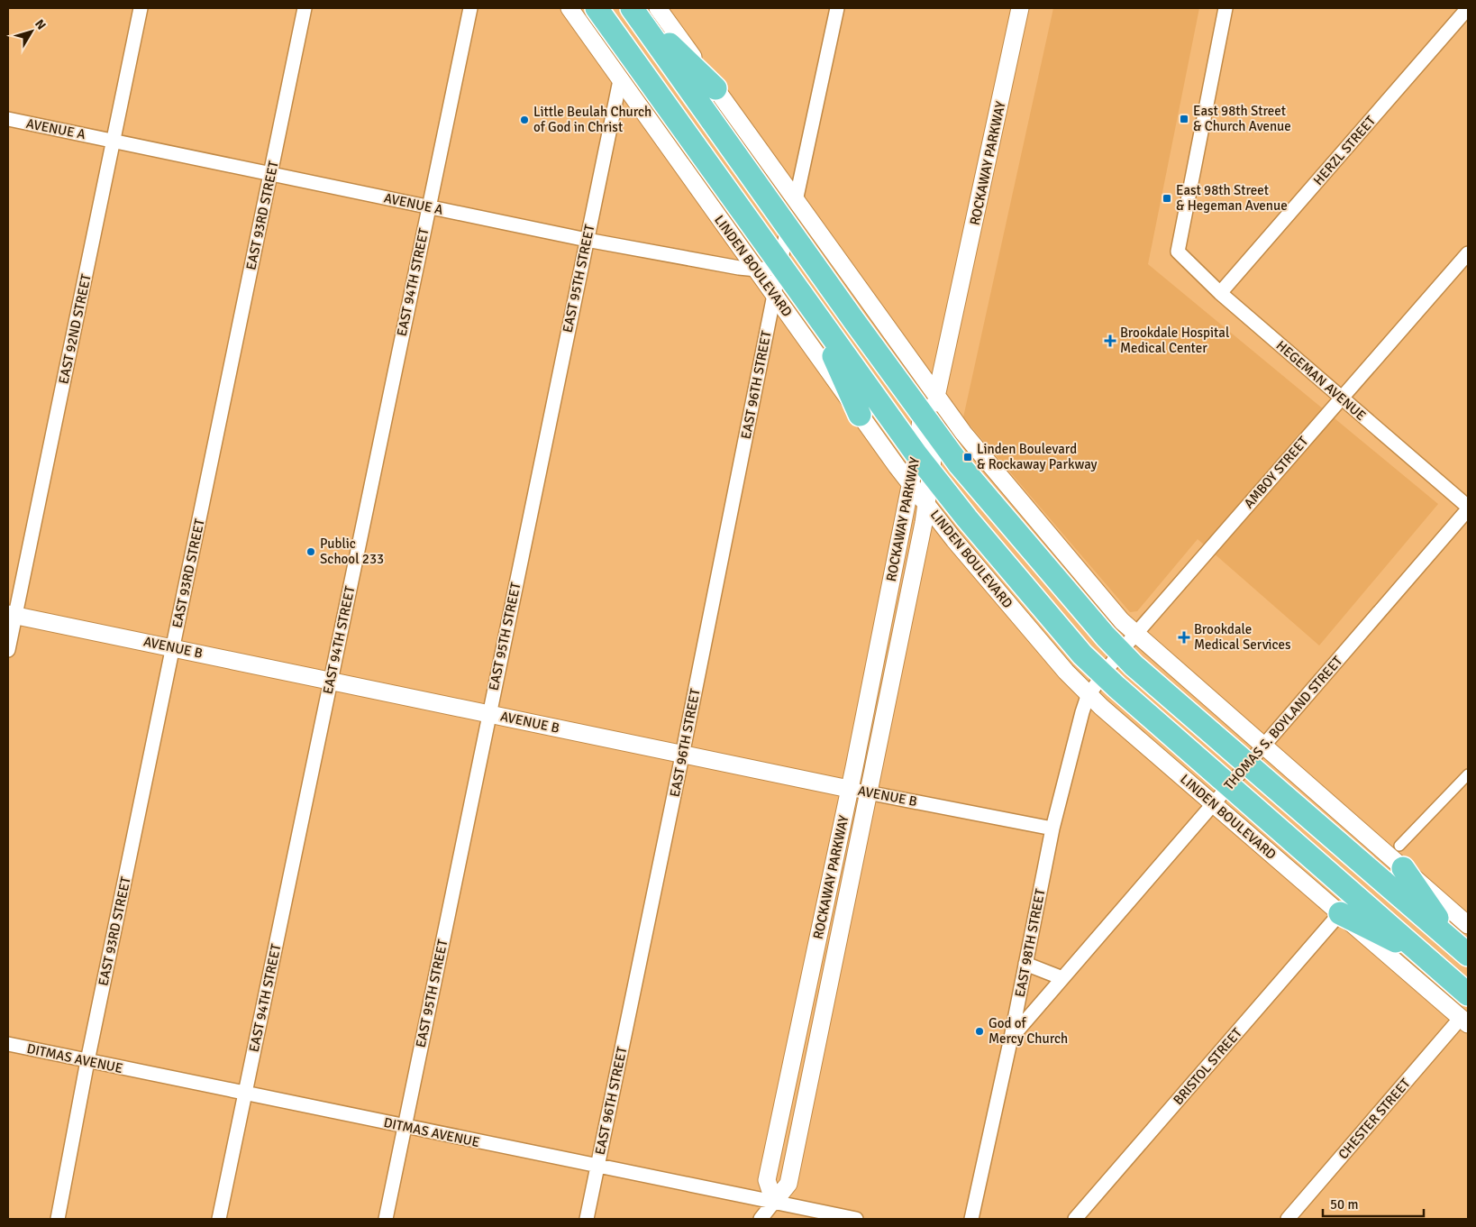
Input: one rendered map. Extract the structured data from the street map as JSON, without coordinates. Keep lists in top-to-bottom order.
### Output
{
  "streets": {
    "highway": ["LINDEN BOULEVARD"],
    "street": [
      "AVENUE A",
      "HERZL STREET",
      "ROCKAWAY PARKWAY",
      "EAST 93RD STREET",
      "EAST 95TH STREET",
      "EAST 94TH STREET",
      "EAST 92ND STREET",
      "HEGEMAN AVENUE",
      "EAST 96TH STREET",
      "AMBOY STREET",
      "AVENUE B",
      "THOMAS S. BOYLAND STREET",
      "EAST 98TH STREET",
      "DITMAS AVENUE",
      "BRISTOL STREET",
      "CHESTER STREET"
    ]
  },
  "crossings": [
    ["AVENUE A", "EAST 93RD STREET"],
    ["AVENUE A", "LINDEN BOULEVARD"],
    ["AVENUE A", "EAST 95TH STREET"],
    ["AVENUE A", "EAST 94TH STREET"],
    ["AVENUE A", "EAST 92ND STREET"],
    ["AVENUE A", "EAST 96TH STREET"],
    ["HERZL STREET", "HEGEMAN AVENUE"],
    ["ROCKAWAY PARKWAY", "LINDEN BOULEVARD"],
    ["ROCKAWAY PARKWAY", "AVENUE B"],
    ["ROCKAWAY PARKWAY", "DITMAS AVENUE"],
    ["EAST 93RD STREET", "AVENUE B"],
    ["EAST 93RD STREET", "DITMAS AVENUE"],
    ["LINDEN BOULEVARD", "EAST 95TH STREET"],
    ["LINDEN BOULEVARD", "EAST 96TH STREET"],
    ["LINDEN BOULEVARD", "AMBOY STREET"],
    ["LINDEN BOULEVARD", "THOMAS S. BOYLAND STREET"],
    ["LINDEN BOULEVARD", "EAST 98TH STREET"],
    ["LINDEN BOULEVARD", "BRISTOL STREET"],
    ["LINDEN BOULEVARD", "CHESTER STREET"],
    ["EAST 95TH STREET", "AVENUE B"],
    ["EAST 95TH STREET", "DITMAS AVENUE"],
    ["EAST 94TH STREET", "AVENUE B"],
    ["EAST 94TH STREET", "DITMAS AVENUE"],
    ["EAST 92ND STREET", "AVENUE B"],
    ["HEGEMAN AVENUE", "AMBOY STREET"],
    ["HEGEMAN AVENUE", "THOMAS S. BOYLAND STREET"],
    ["EAST 96TH STREET", "AVENUE B"],
    ["EAST 96TH STREET", "DITMAS AVENUE"],
    ["AMBOY STREET", "EAST 98TH STREET"],
    ["AVENUE B", "EAST 98TH STREET"],
    ["THOMAS S. BOYLAND STREET", "EAST 98TH STREET"]
  ],
  "places": {
    "transit": ["East 98th Street & Church Avenue", "East 98th Street & Hegeman Avenue", "Linden Boulevard & Rockaway Parkway"],
    "other": ["Little Beulah Church of God in Christ", "Public School 233", "God of Mercy Church"],
    "health": ["Brookdale Hospital Medical Center", "Brookdale Medical Services"]
  },
  "scale_bar": "50 m",
  "north": "top right"
}
